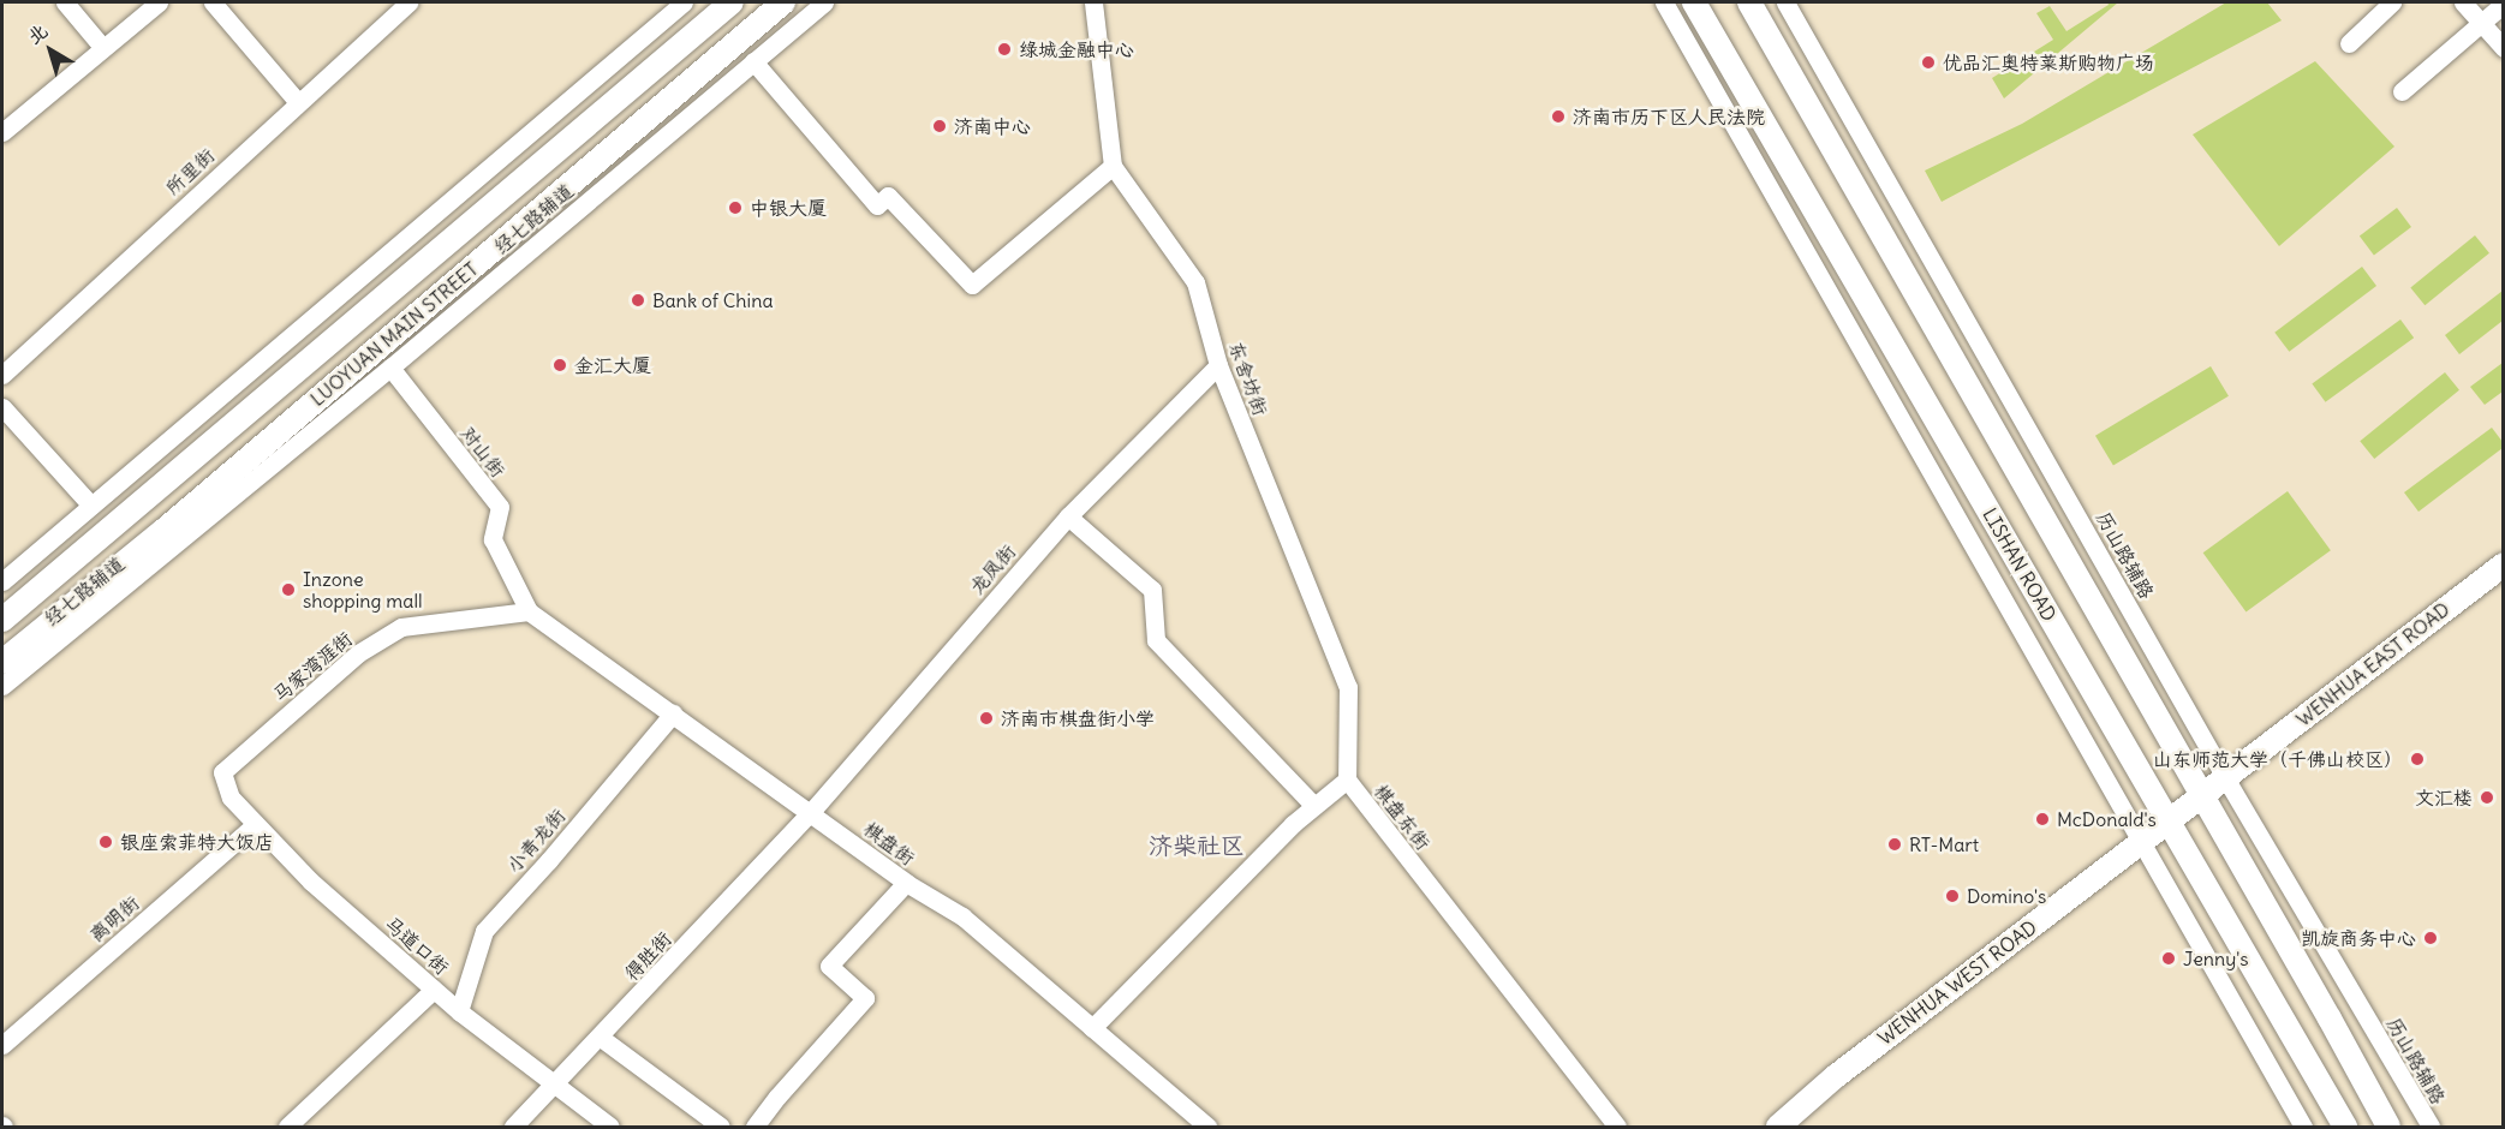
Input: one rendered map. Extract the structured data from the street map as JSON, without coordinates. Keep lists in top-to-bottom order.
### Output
{
  "streets": {
    "main road": [
      "LUOYUAN MAIN STREET",
      "LISHAN ROAD",
      "WENHUA EAST ROAD",
      "WENHUA WEST ROAD"
    ],
    "street": [
      "所里街",
      "经七路辅道",
      "东舍坊街",
      "对山街",
      "历山路辅路",
      "龙凤街",
      "马家湾涯街",
      "棋盘东街",
      "小青龙街",
      "棋盘街",
      "离明街",
      "马道口街",
      "得胜街"
    ]
  },
  "crossings": [
    ["经七路辅道", "对山街"],
    ["东舍坊街", "龙凤街"],
    ["东舍坊街", "棋盘东街"],
    ["对山街", "马家湾涯街"],
    ["对山街", "棋盘街"],
    ["历山路辅路", "WENHUA EAST ROAD"],
    ["LISHAN ROAD", "WENHUA EAST ROAD"],
    ["龙凤街", "棋盘街"],
    ["龙凤街", "得胜街"],
    ["WENHUA EAST ROAD", "WENHUA WEST ROAD"],
    ["马家湾涯街", "棋盘街"],
    ["马家湾涯街", "马道口街"],
    ["棋盘东街", "棋盘街"],
    ["小青龙街", "棋盘街"],
    ["小青龙街", "马道口街"],
    ["棋盘街", "得胜街"],
    ["离明街", "马道口街"],
    ["马道口街", "得胜街"]
  ],
  "districts": ["济柴社区"],
  "places": [
    "绿城金融中心",
    "优品汇奥特莱斯购物广场",
    "济南市历下区人民法院",
    "济南中心",
    "中银大厦",
    "Bank of China",
    "金汇大厦",
    "Inzone shopping mall",
    "济南市棋盘街小学",
    "山东师范大学（千佛山校区）",
    "文汇楼",
    "McDonald's",
    "银座索菲特大饭店",
    "RT-Mart",
    "Domino's",
    "凯旋商务中心",
    "Jenny's"
  ],
  "north": "top left"
}
